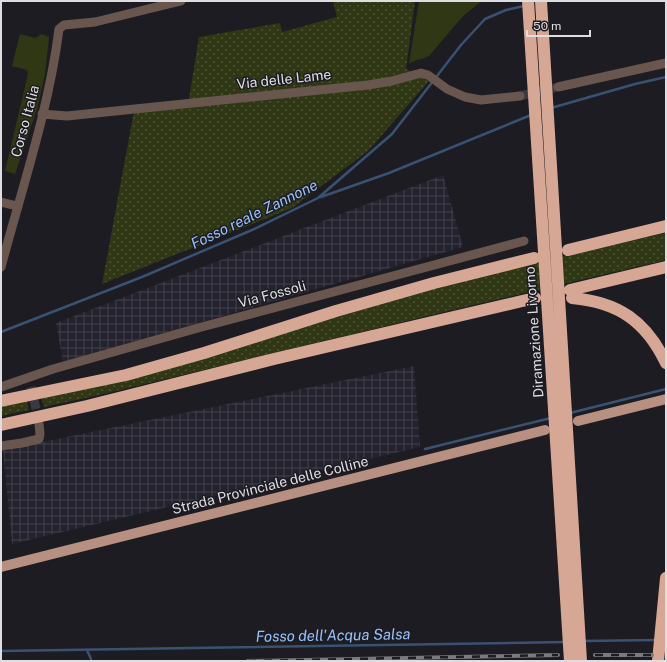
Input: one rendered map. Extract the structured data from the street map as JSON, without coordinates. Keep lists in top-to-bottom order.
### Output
{
  "streets": {
    "highway": ["Diramazione Livorno"],
    "main road": ["Strada Provinciale delle Colline"],
    "street": ["Via delle Lame", "Corso Italia", "Via Fossoli"]
  },
  "crossings": [
    ["Via delle Lame", "Corso Italia"]
  ],
  "water": ["Fosso reale Zannone", "Fosso dell'Acqua Salsa"],
  "scale_bar": "50 m"
}
